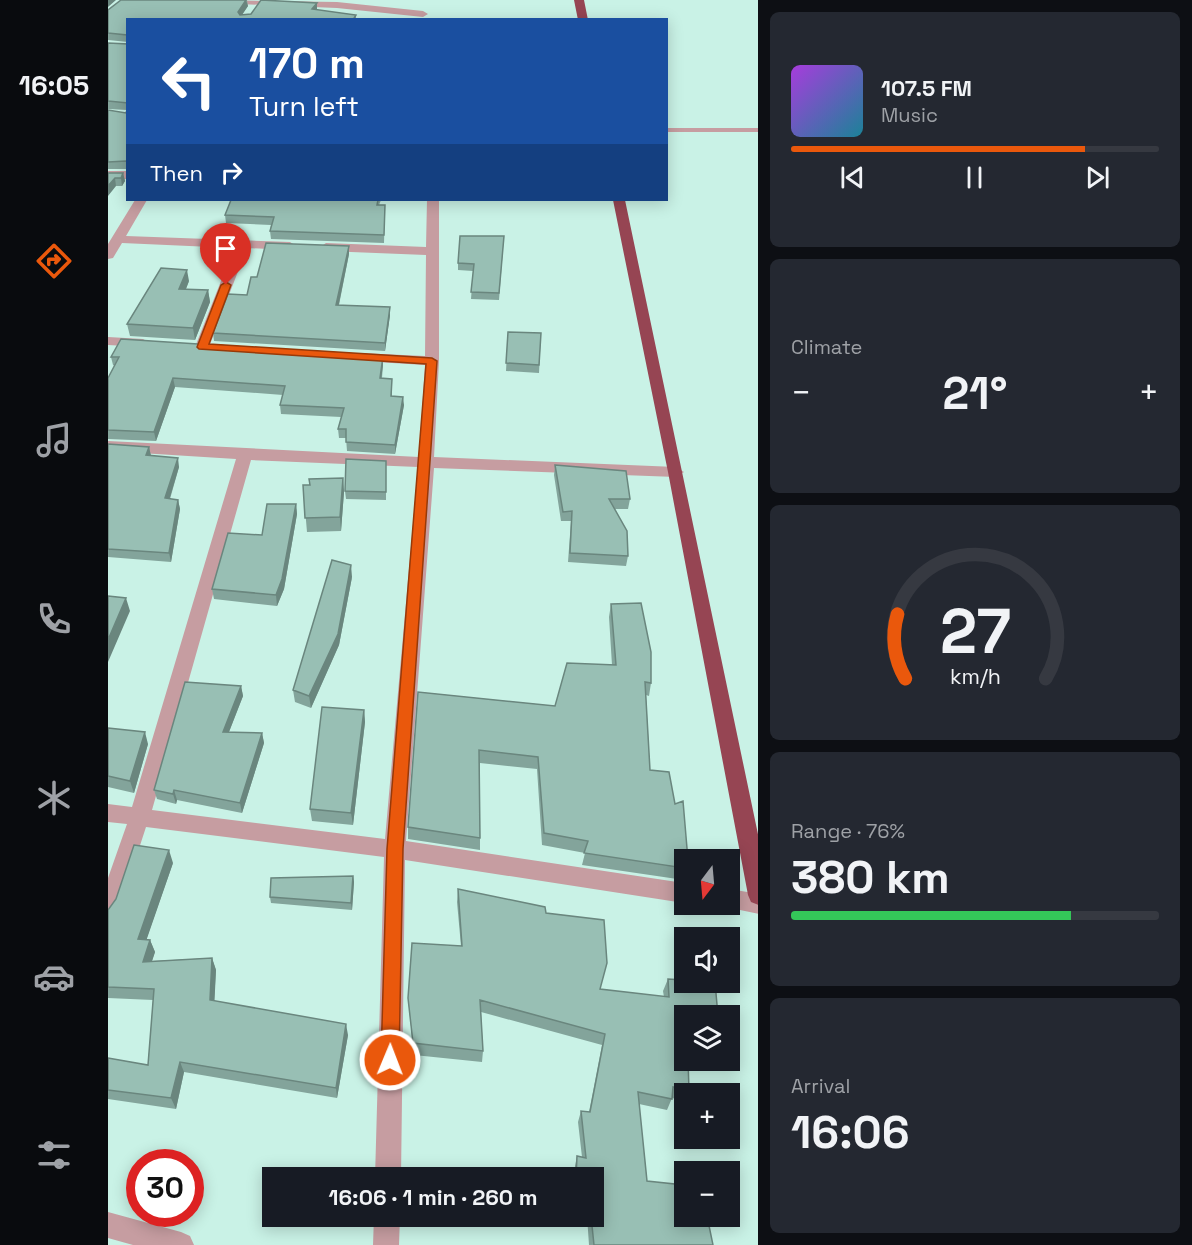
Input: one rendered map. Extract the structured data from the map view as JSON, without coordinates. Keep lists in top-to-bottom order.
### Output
{
  "north": "bottom",
  "page": {
    "tabs": "16:05",
    "turn": ["170 m", "Turn left"],
    "song": ["107.5 FM", "Music"],
    "then": "Then",
    "tile": [
      "Climate",
      ["Range · 76%", "380 km"],
      ["Arrival", "16:06"]
    ],
    "heat": ["−", "21°", "+"],
    "map_buttons": ["+", "−"],
    "limit": "30",
    "trip": "16:06 · 1 min · 260 m",
    "gauge": ["27", "km/h"]
  }
}
